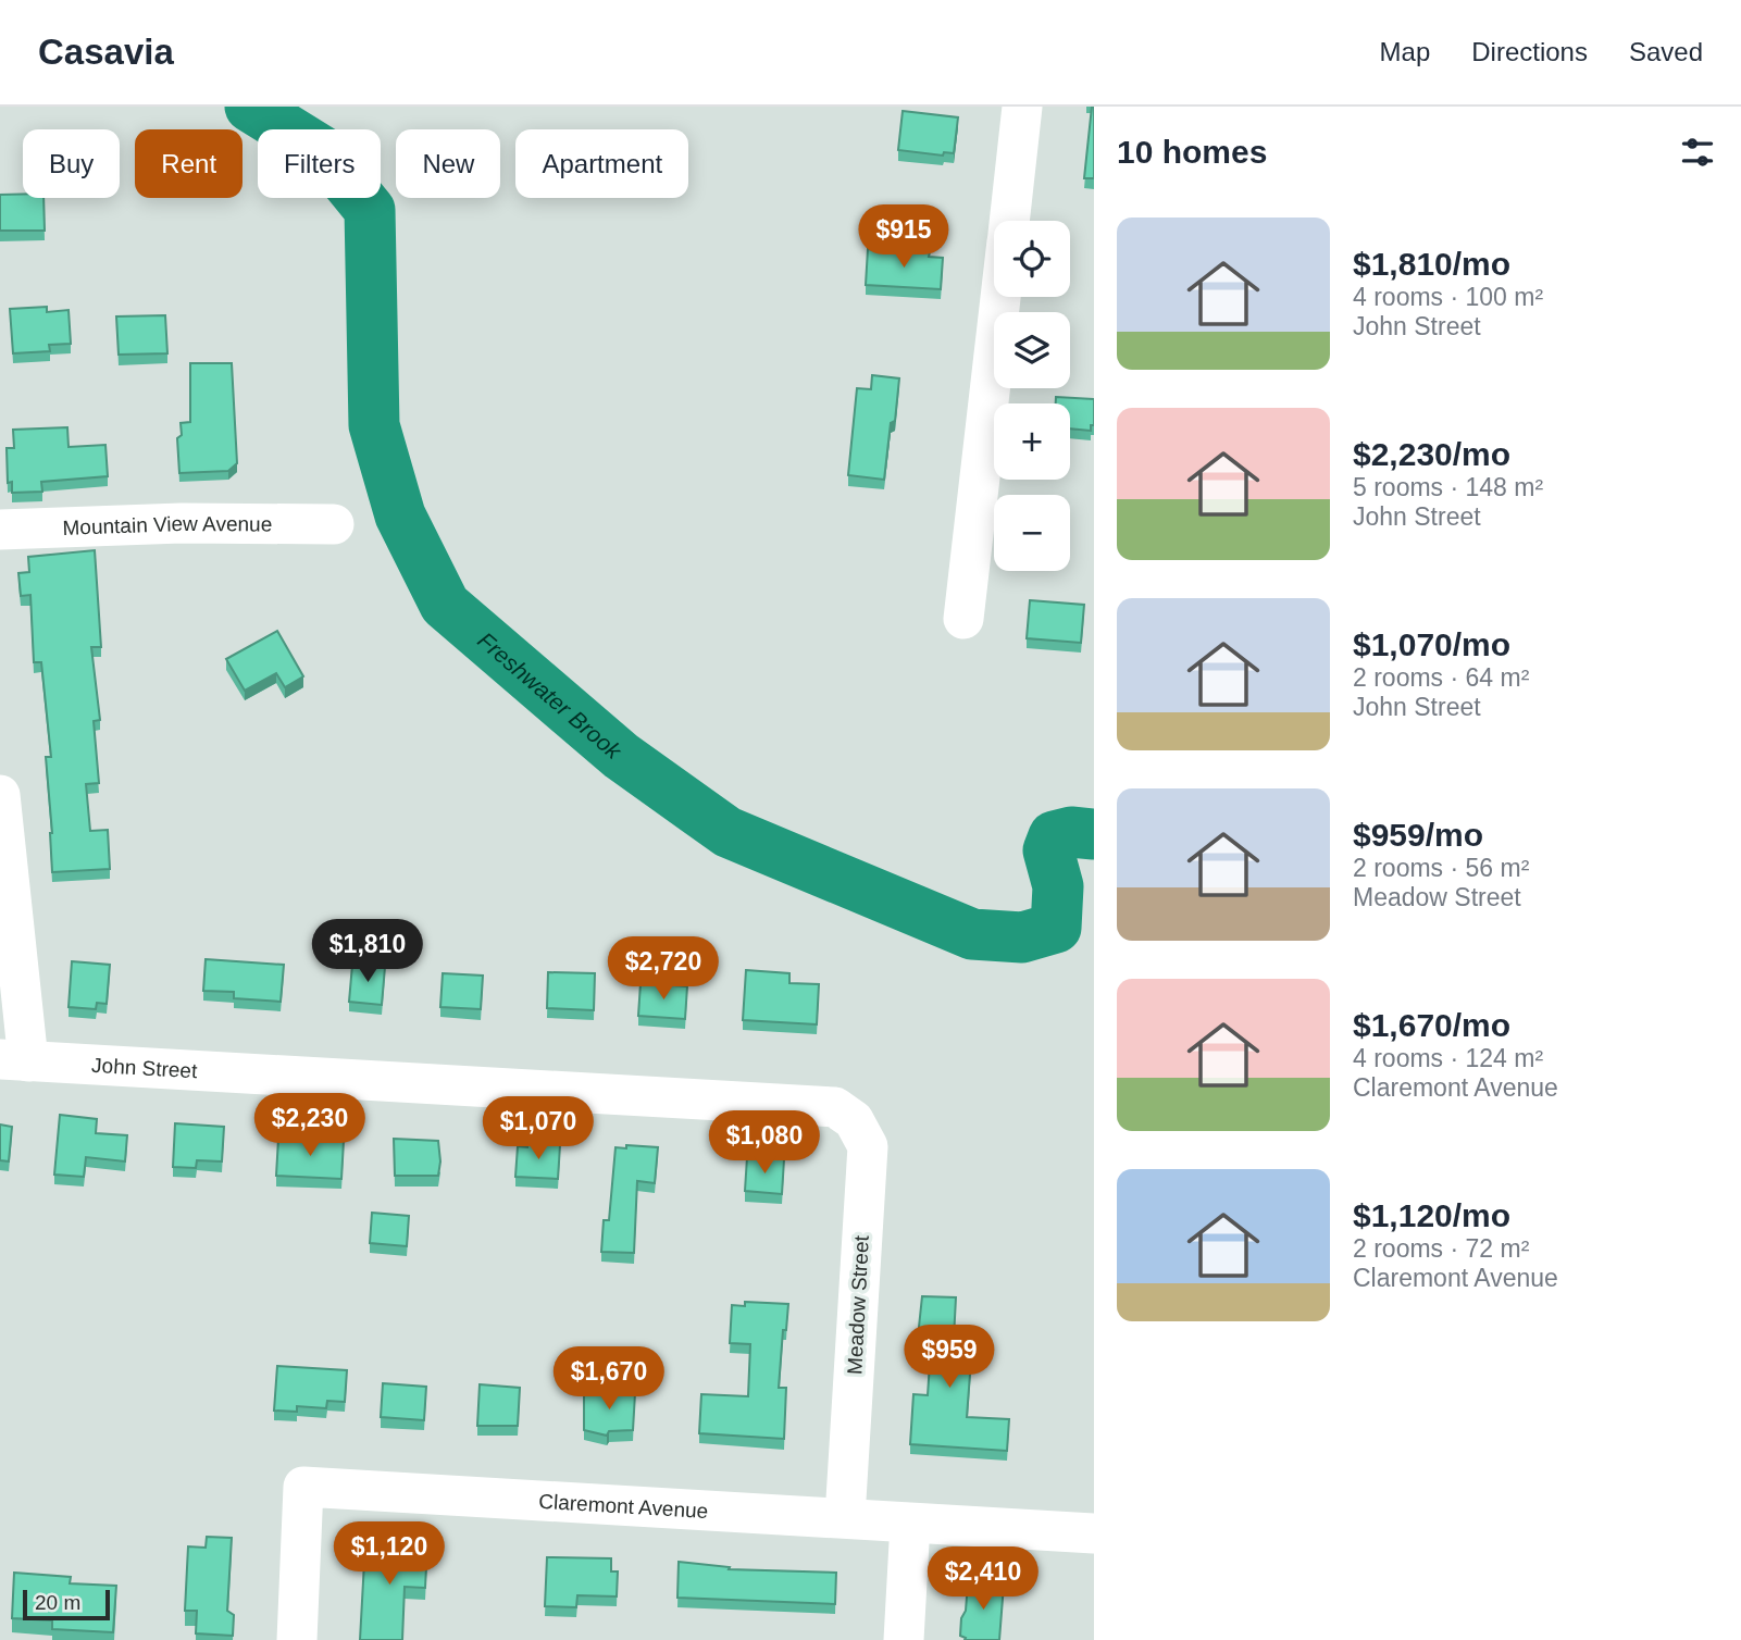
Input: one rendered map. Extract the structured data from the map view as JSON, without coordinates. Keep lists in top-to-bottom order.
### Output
{
  "streets": {
    "street": [
      "Mountain View Avenue",
      "John Street",
      "Meadow Street",
      "Claremont Avenue"
    ]
  },
  "crossings": [
    ["John Street", "Meadow Street"],
    ["Meadow Street", "Claremont Avenue"]
  ],
  "water": ["Freshwater Brook"],
  "scale_bar": "20 m",
  "page": {
    "header": "Casavia",
    "nav": ["Map", "Directions", "Saved"],
    "heading": "10 homes",
    "chip": [
      "Buy",
      "Rent",
      "Filters",
      "New",
      "Apartment"
    ],
    "list": [
      {
        "name": "$1,810/mo",
        "note": "4 rooms · 100 m² · John Street"
      },
      {
        "name": "$2,230/mo",
        "note": "5 rooms · 148 m² · John Street"
      },
      {
        "name": "$1,070/mo",
        "note": "2 rooms · 64 m² · John Street"
      },
      {
        "name": "$959/mo",
        "note": "2 rooms · 56 m² · Meadow Street"
      },
      {
        "name": "$1,670/mo",
        "note": "4 rooms · 124 m² · Claremont Avenue"
      },
      {
        "name": "$1,120/mo",
        "note": "2 rooms · 72 m² · Claremont Avenue"
      }
    ],
    "price": [
      "$915",
      "$1,810",
      "$2,720",
      "$2,230",
      "$1,070",
      "$1,080",
      "$959",
      "$1,670",
      "$1,120",
      "$2,410"
    ],
    "map_buttons": ["+", "−"],
    "scale": "20 m"
  }
}
